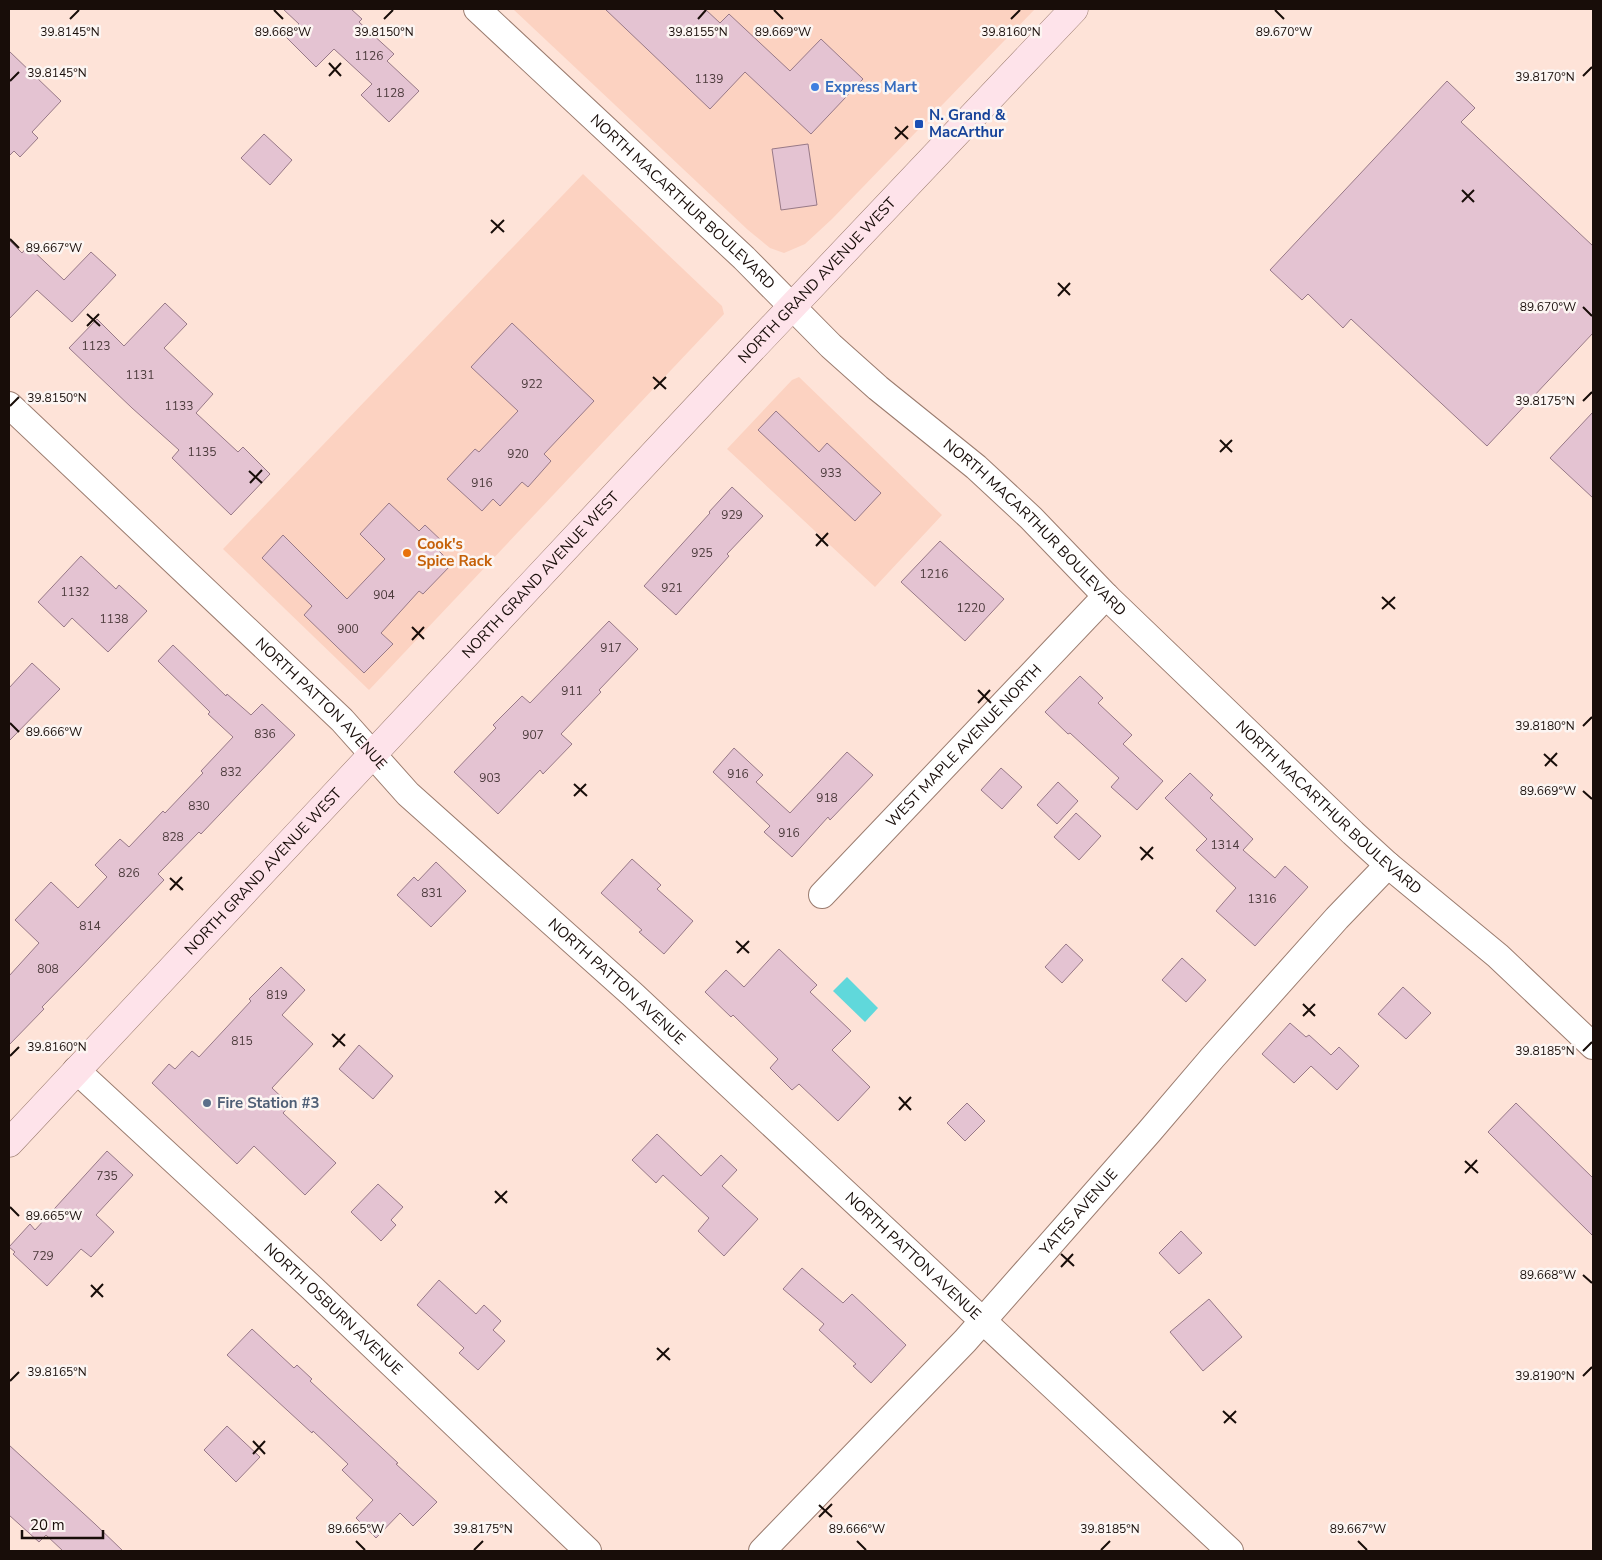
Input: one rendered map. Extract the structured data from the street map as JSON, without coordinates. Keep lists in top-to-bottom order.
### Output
{
  "streets": {
    "main road": ["NORTH GRAND AVENUE WEST"],
    "street": [
      "NORTH MACARTHUR BOULEVARD",
      "NORTH PATTON AVENUE",
      "WEST MAPLE AVENUE NORTH",
      "YATES AVENUE",
      "NORTH OSBURN AVENUE"
    ]
  },
  "crossings": [
    ["NORTH MACARTHUR BOULEVARD", "NORTH GRAND AVENUE WEST"],
    ["NORTH MACARTHUR BOULEVARD", "WEST MAPLE AVENUE NORTH"],
    ["NORTH MACARTHUR BOULEVARD", "YATES AVENUE"],
    ["NORTH GRAND AVENUE WEST", "NORTH PATTON AVENUE"],
    ["NORTH GRAND AVENUE WEST", "NORTH OSBURN AVENUE"],
    ["NORTH PATTON AVENUE", "YATES AVENUE"]
  ],
  "places": {
    "other": ["Express Mart", "Cook's Spice Rack", "Fire Station #3"],
    "transit": ["N. Grand & MacArthur"]
  },
  "house_numbers": [
    "1126",
    "1139",
    "1128",
    "1123",
    "1131",
    "922",
    "1133",
    "1135",
    "920",
    "933",
    "916",
    "929",
    "925",
    "1216",
    "921",
    "1132",
    "904",
    "1220",
    "1138",
    "900",
    "917",
    "911",
    "836",
    "907",
    "832",
    "916",
    "903",
    "918",
    "830",
    "916",
    "828",
    "1314",
    "826",
    "831",
    "1316",
    "814",
    "808",
    "819",
    "815",
    "735",
    "729"
  ],
  "scale_bar": "20 m",
  "coordinates": [
    "89.668°W",
    "89.669°W",
    "89.670°W",
    "39.8145°N",
    "39.8155°N",
    "39.8150°N",
    "39.8160°N",
    "39.8170°N",
    "89.667°W",
    "39.8175°N",
    "39.8180°N",
    "89.666°W",
    "39.8185°N",
    "89.665°W",
    "39.8165°N",
    "39.8190°N"
  ]
}
